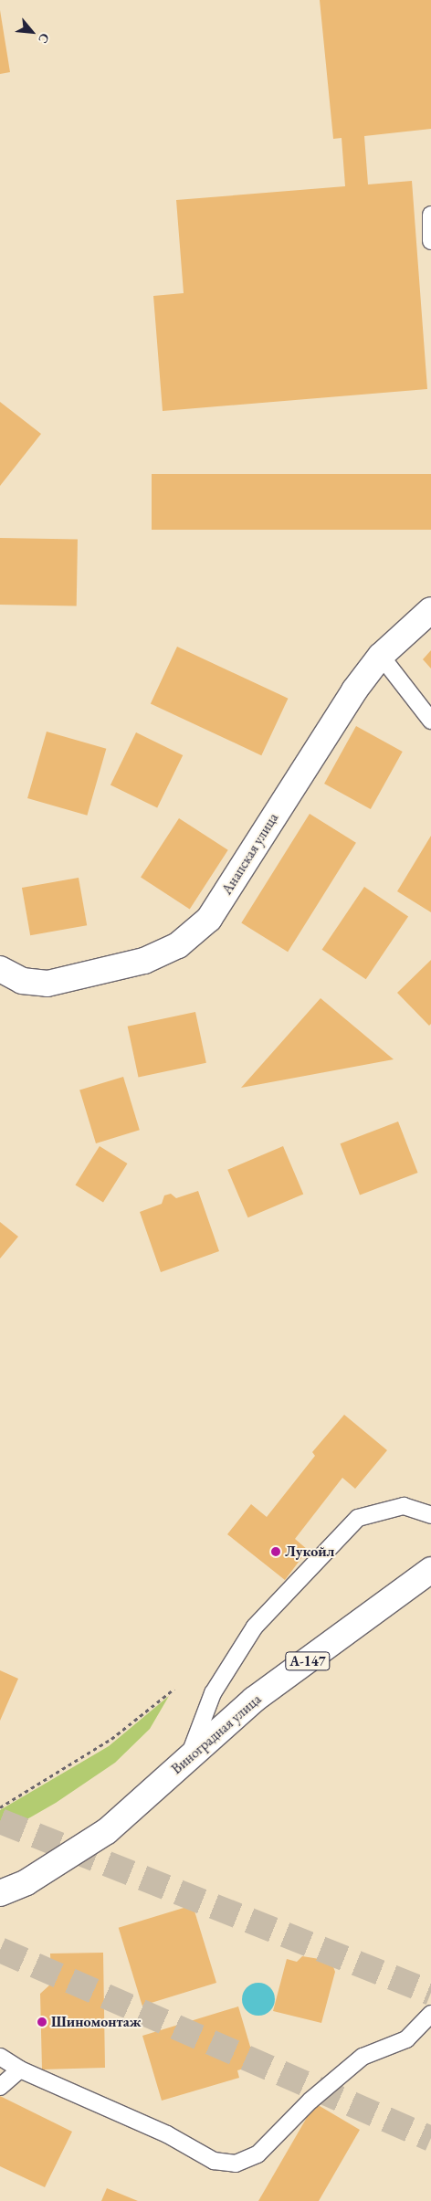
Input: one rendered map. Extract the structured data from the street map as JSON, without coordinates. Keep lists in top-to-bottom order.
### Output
{
  "streets": {
    "street": ["Анапская улица", "А-147", "Виноградная улица"]
  },
  "places": ["Лукойл", "Шиномонтаж"],
  "north": "bottom right"
}
